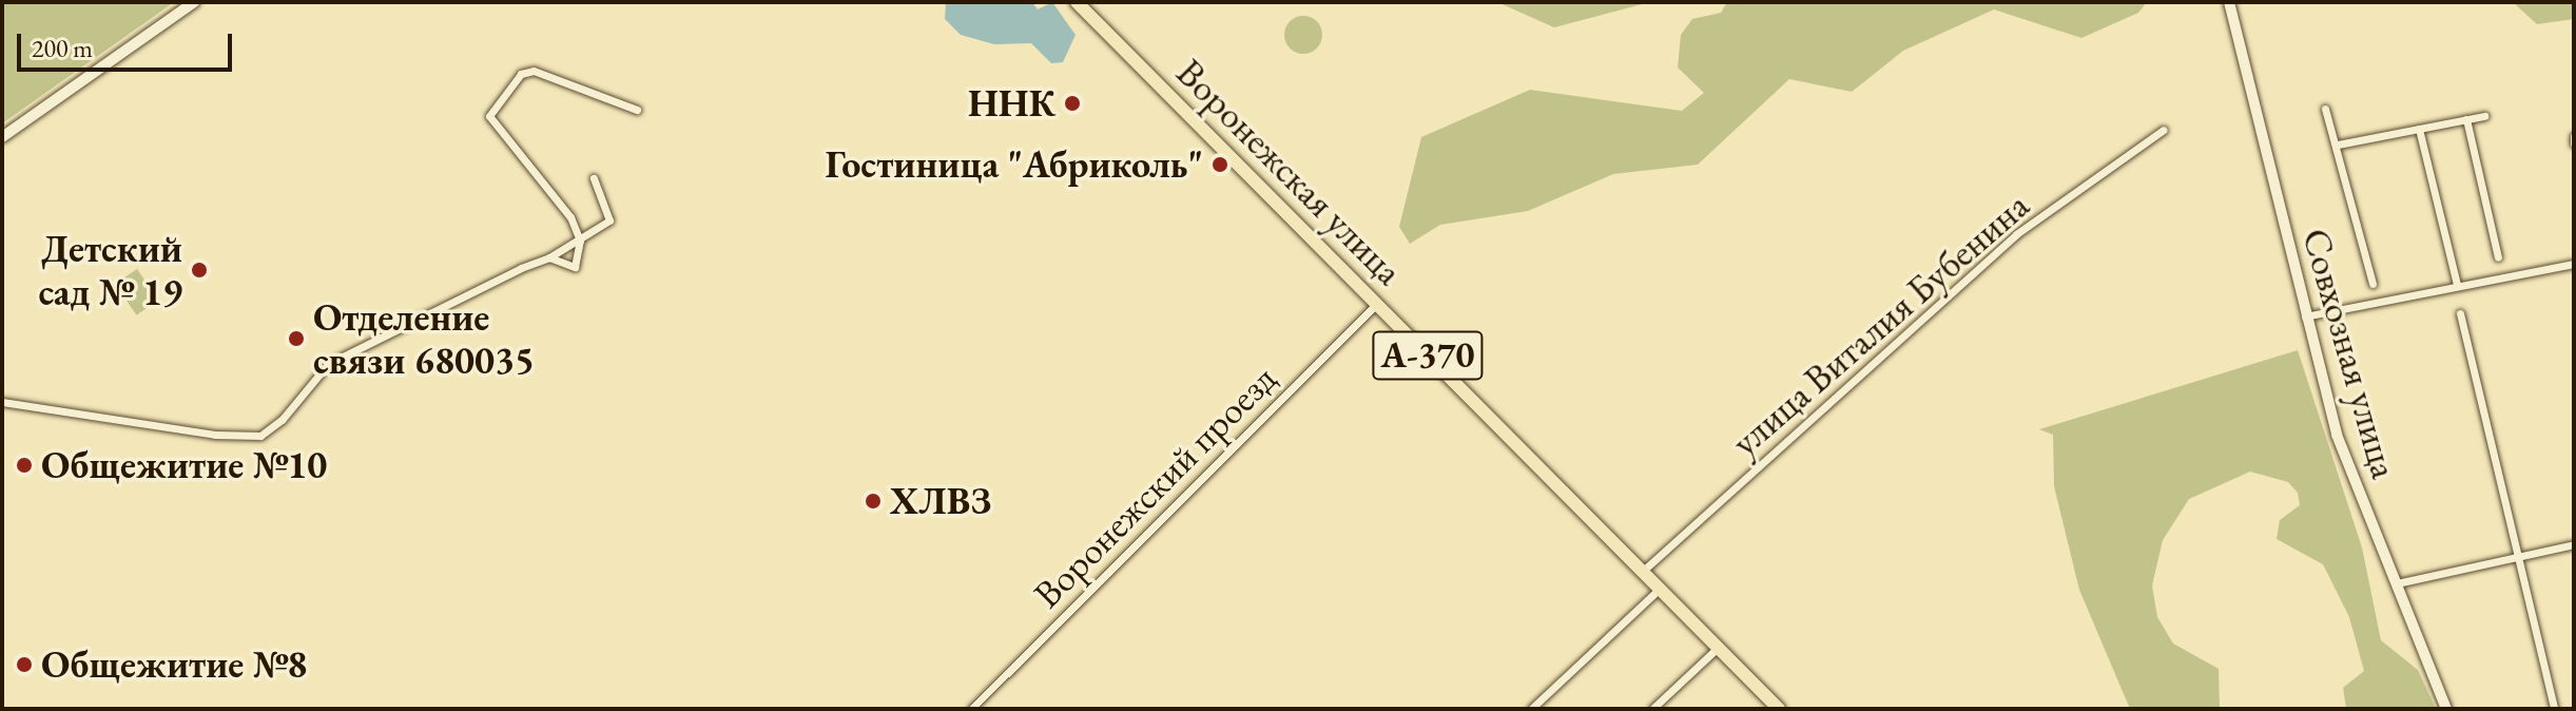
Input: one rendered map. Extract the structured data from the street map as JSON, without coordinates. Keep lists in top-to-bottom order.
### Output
{
  "streets": {
    "highway": ["Воронежская улица", "А-370"],
    "main road": ["Совхозная улица"],
    "street": ["улица Виталия Бубенина", "Воронежский проезд"]
  },
  "crossings": [
    ["Воронежская улица", "улица Виталия Бубенина"],
    ["Воронежская улица", "Воронежский проезд"]
  ],
  "places": [
    "ННК",
    "Гостиница \"Абриколь\"",
    "Детский сад № 19",
    "Отделение связи 680035",
    "Общежитие №10",
    "ХЛВЗ",
    "Общежитие №8"
  ],
  "scale_bar": "200 m"
}
